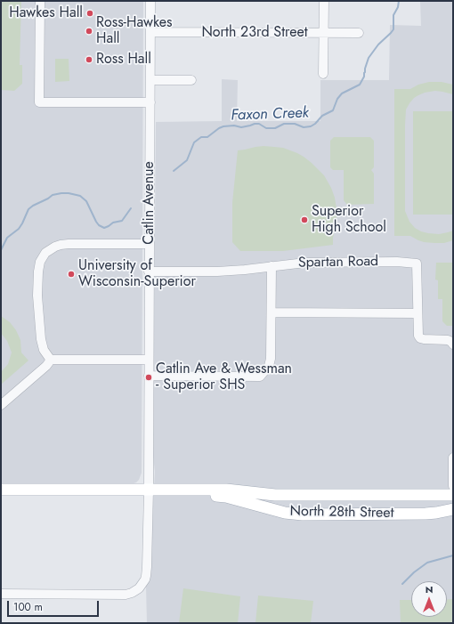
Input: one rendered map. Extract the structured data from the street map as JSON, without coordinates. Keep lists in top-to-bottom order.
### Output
{
  "streets": {
    "main road": ["North 28th Street"],
    "street": ["North 23rd Street", "Catlin Avenue", "Spartan Road"]
  },
  "crossings": [
    ["North 23rd Street", "Catlin Avenue"],
    ["Catlin Avenue", "Spartan Road"],
    ["Catlin Avenue", "North 28th Street"]
  ],
  "water": ["Faxon Creek"],
  "places": [
    "Hawkes Hall",
    "Ross-Hawkes Hall",
    "Ross Hall",
    "Superior High School",
    "University of Wisconsin-Superior",
    "Catlin Ave & Wessman - Superior SHS"
  ],
  "scale_bar": "100 m",
  "north": "top"
}
